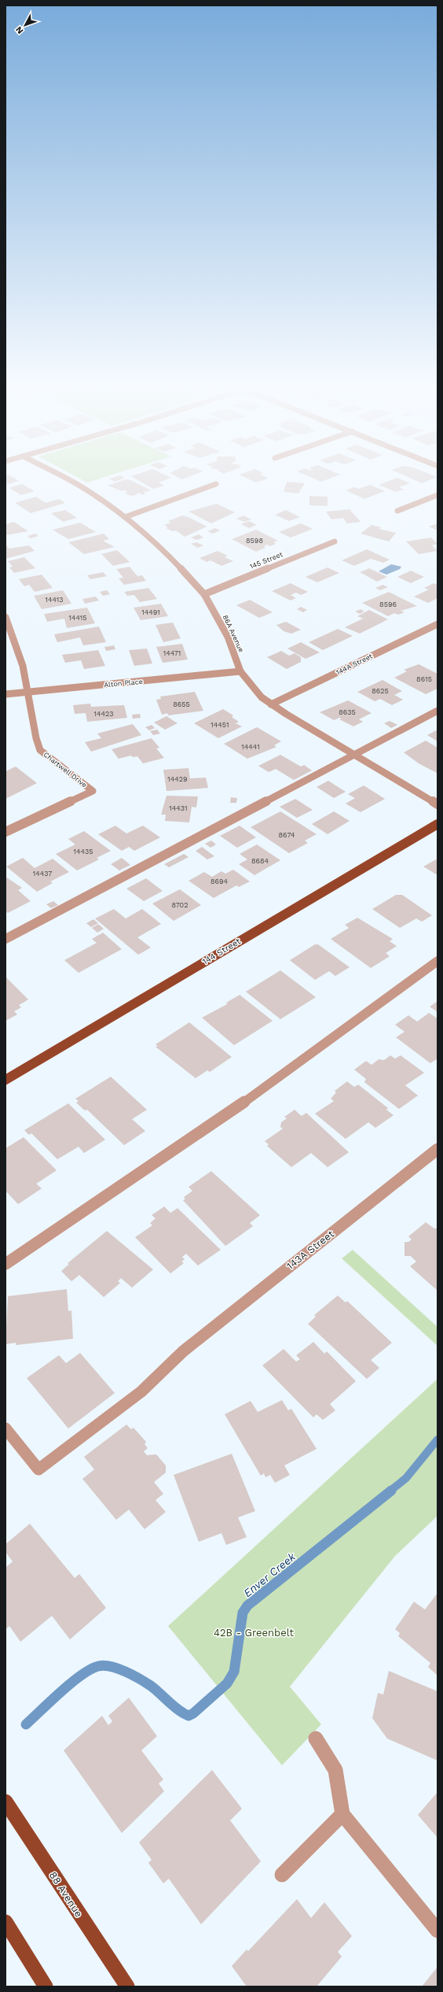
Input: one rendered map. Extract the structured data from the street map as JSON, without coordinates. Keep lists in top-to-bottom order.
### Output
{
  "streets": {
    "main road": ["144 Street", "88 Avenue"],
    "street": [
      "145 Street",
      "86A Avenue",
      "144A Street",
      "Alton Place",
      "Chartwell Drive",
      "143A Street"
    ]
  },
  "crossings": [
    ["145 Street", "86A Avenue"],
    ["86A Avenue", "144A Street"],
    ["86A Avenue", "Alton Place"],
    ["Alton Place", "Chartwell Drive"]
  ],
  "water": ["Enver Creek"],
  "parks": ["42B - Greenbelt"],
  "house_numbers": [
    "8598",
    "14413",
    "8596",
    "14491",
    "14415",
    "14471",
    "8615",
    "8625",
    "8655",
    "8635",
    "14423",
    "14451",
    "14441",
    "14429",
    "14431",
    "8674",
    "14435",
    "8684",
    "14437",
    "8694",
    "8702"
  ],
  "north": "bottom left"
}
